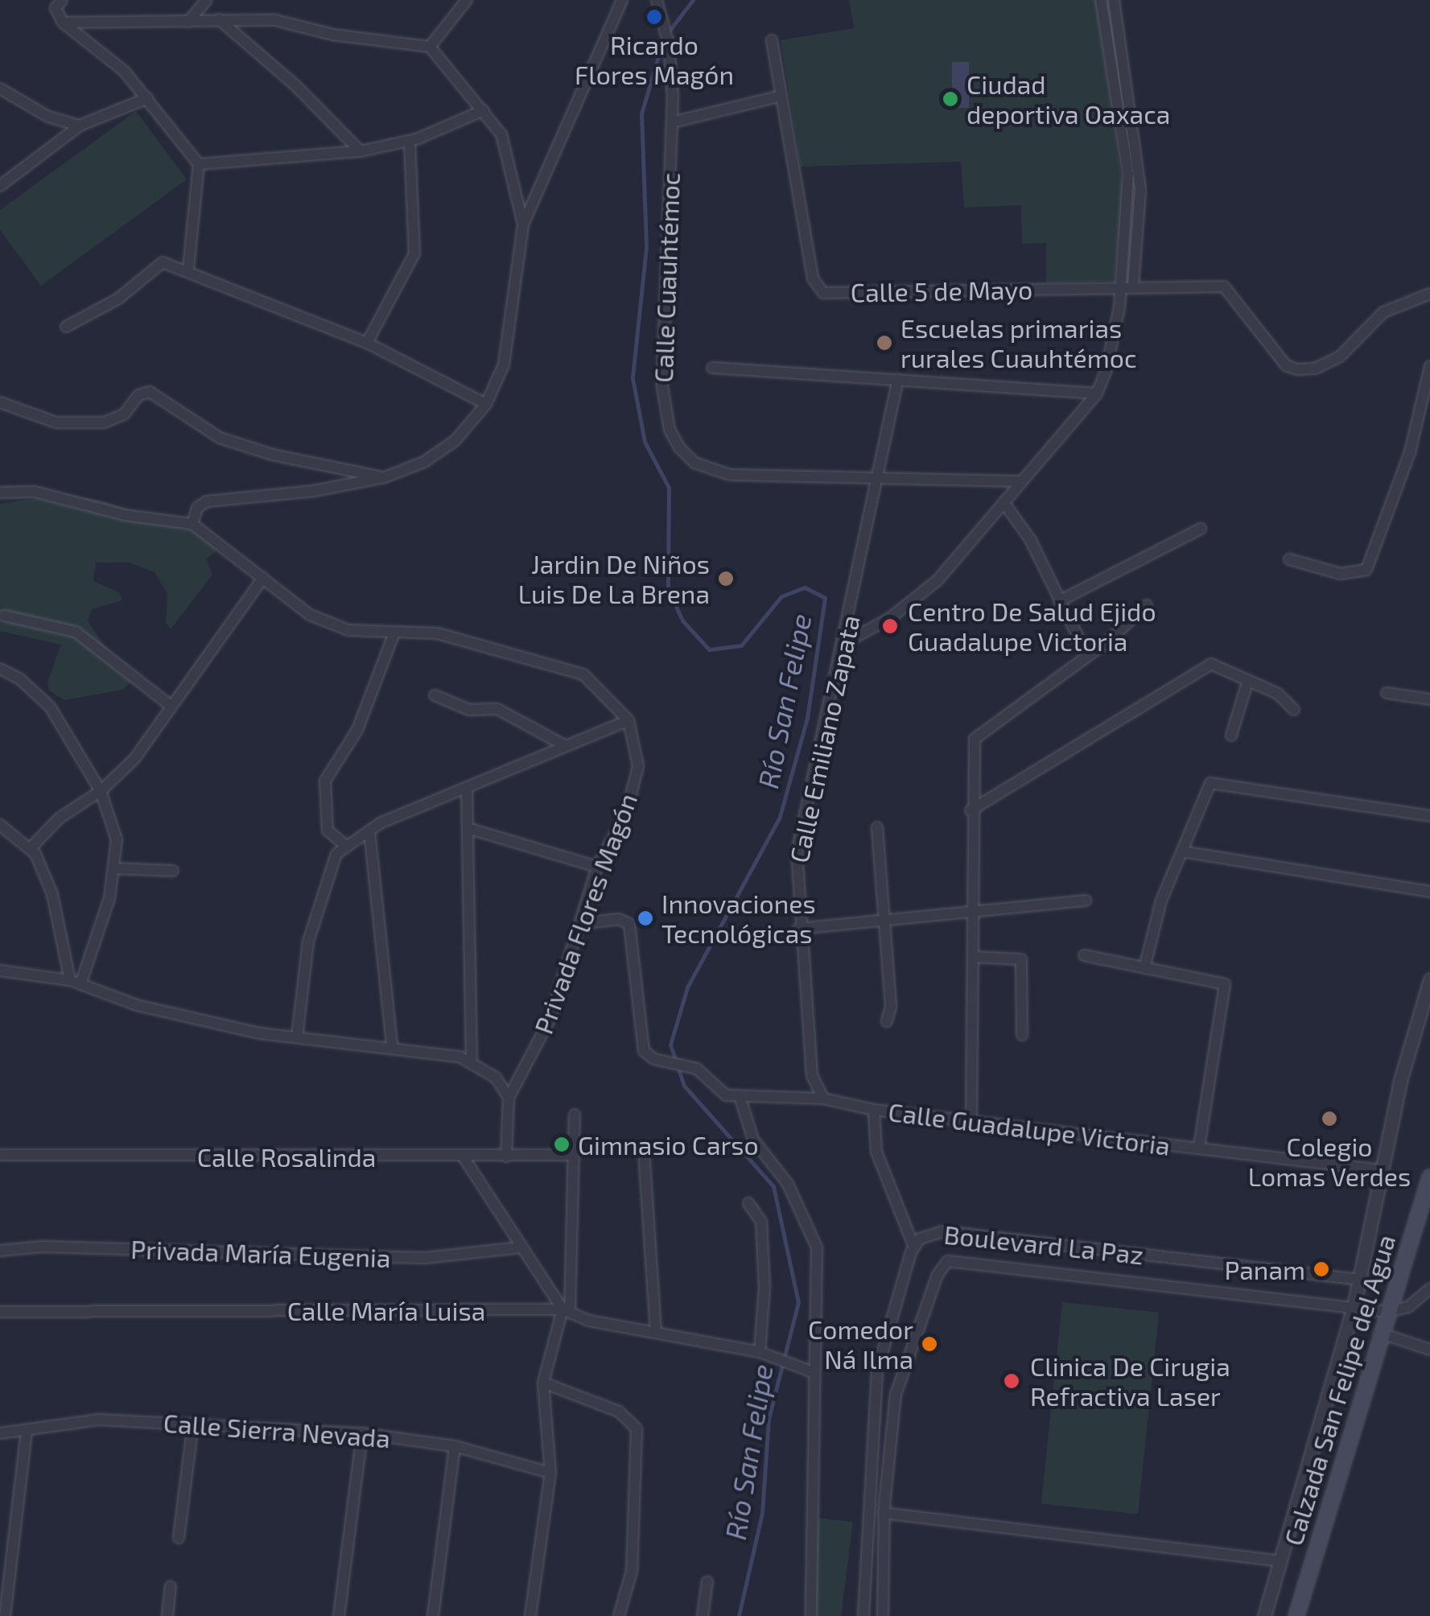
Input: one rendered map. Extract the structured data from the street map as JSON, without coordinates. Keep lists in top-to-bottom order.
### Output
{
  "streets": {
    "main road": ["Calzada San Felipe del Agua"],
    "street": [
      "Calle Cuauhtémoc",
      "Calle 5 de Mayo",
      "Calle Emiliano Zapata",
      "Privada Flores Magón",
      "Calle Guadalupe Victoria",
      "Calle Rosalinda",
      "Boulevard La Paz",
      "Privada María Eugenia",
      "Calle María Luisa",
      "Calle Sierra Nevada"
    ]
  },
  "crossings": [
    ["Calle Cuauhtémoc", "Calle Emiliano Zapata"],
    ["Calle Emiliano Zapata", "Calle Guadalupe Victoria"],
    ["Privada Flores Magón", "Calle Guadalupe Victoria"],
    ["Privada Flores Magón", "Calle Rosalinda"]
  ],
  "water": ["Río San Felipe"],
  "places": [
    "Ricardo Flores Magón",
    "Ciudad deportiva Oaxaca",
    "Escuelas primarias rurales Cuauhtémoc",
    "Jardin De Niños Luis De La Brena",
    "Centro De Salud Ejido Guadalupe Victoria",
    "Innovaciones Tecnológicas",
    "Colegio Lomas Verdes",
    "Gimnasio Carso",
    "Panam",
    "Comedor Ná Ilma",
    "Clinica De Cirugia Refractiva Laser"
  ]
}
